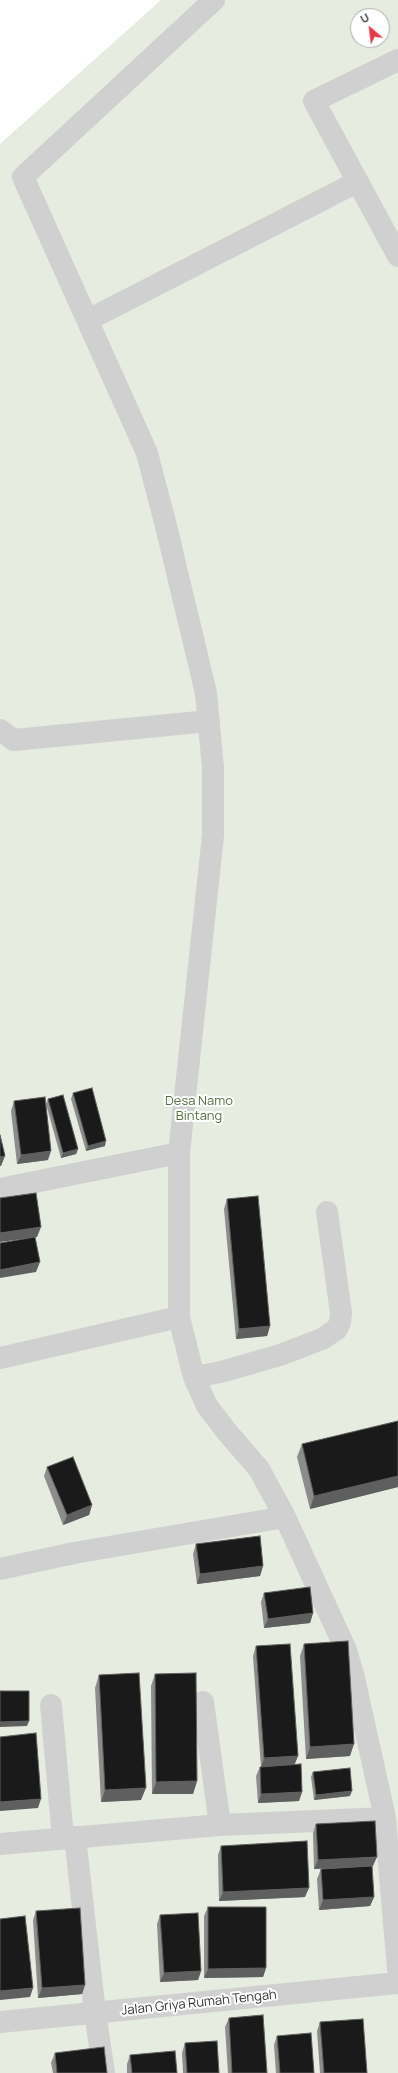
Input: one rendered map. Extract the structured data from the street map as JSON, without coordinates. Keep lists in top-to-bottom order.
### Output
{
  "streets": {
    "street": ["Jalan Griya Rumah Tengah"]
  },
  "parks": ["Desa Namo Bintang"],
  "north": "top left"
}
